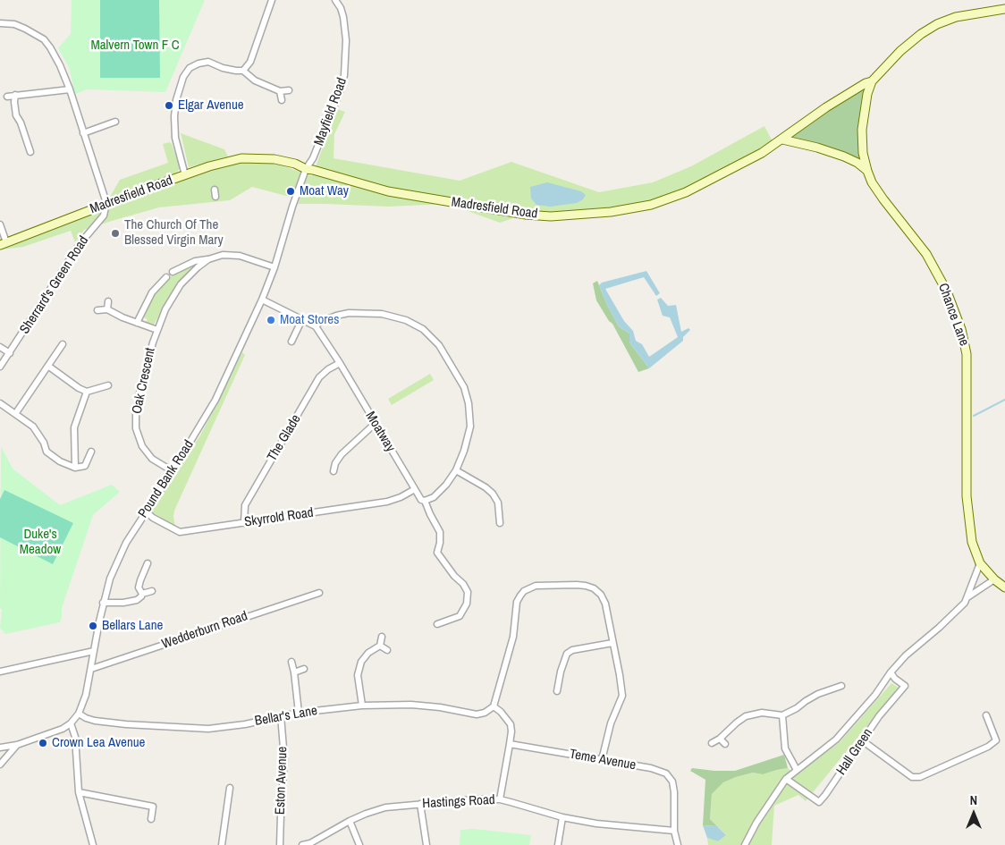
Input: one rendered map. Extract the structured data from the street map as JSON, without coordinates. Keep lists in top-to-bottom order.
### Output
{
  "streets": {
    "street": [
      "Mayfield Road",
      "Madresfield Road",
      "Sherrard's Green Road",
      "Chance Lane",
      "Oak Crescent",
      "Moatway",
      "The Glade",
      "Pound Bank Road",
      "Skyrrold Road",
      "Wedderburn Road",
      "Bellar's Lane",
      "Hall Green",
      "Teme Avenue",
      "Eston Avenue",
      "Hastings Road"
    ]
  },
  "crossings": [
    ["Mayfield Road", "Madresfield Road"],
    ["Mayfield Road", "Pound Bank Road"],
    ["Madresfield Road", "Sherrard's Green Road"],
    ["Madresfield Road", "Chance Lane"],
    ["Madresfield Road", "Pound Bank Road"],
    ["Chance Lane", "Hall Green"],
    ["Oak Crescent", "Pound Bank Road"],
    ["Moatway", "The Glade"],
    ["Moatway", "Pound Bank Road"],
    ["Moatway", "Skyrrold Road"],
    ["The Glade", "Skyrrold Road"],
    ["Pound Bank Road", "Skyrrold Road"],
    ["Pound Bank Road", "Wedderburn Road"],
    ["Pound Bank Road", "Bellar's Lane"],
    ["Bellar's Lane", "Eston Avenue"],
    ["Teme Avenue", "Hastings Road"]
  ],
  "parks": ["Malvern Town F C", "Duke's Meadow"],
  "places": [
    "Elgar Avenue",
    "Moat Way",
    "The Church Of The Blessed Virgin Mary",
    "Moat Stores",
    "Bellars Lane",
    "Crown Lea Avenue"
  ],
  "north": "top"
}
